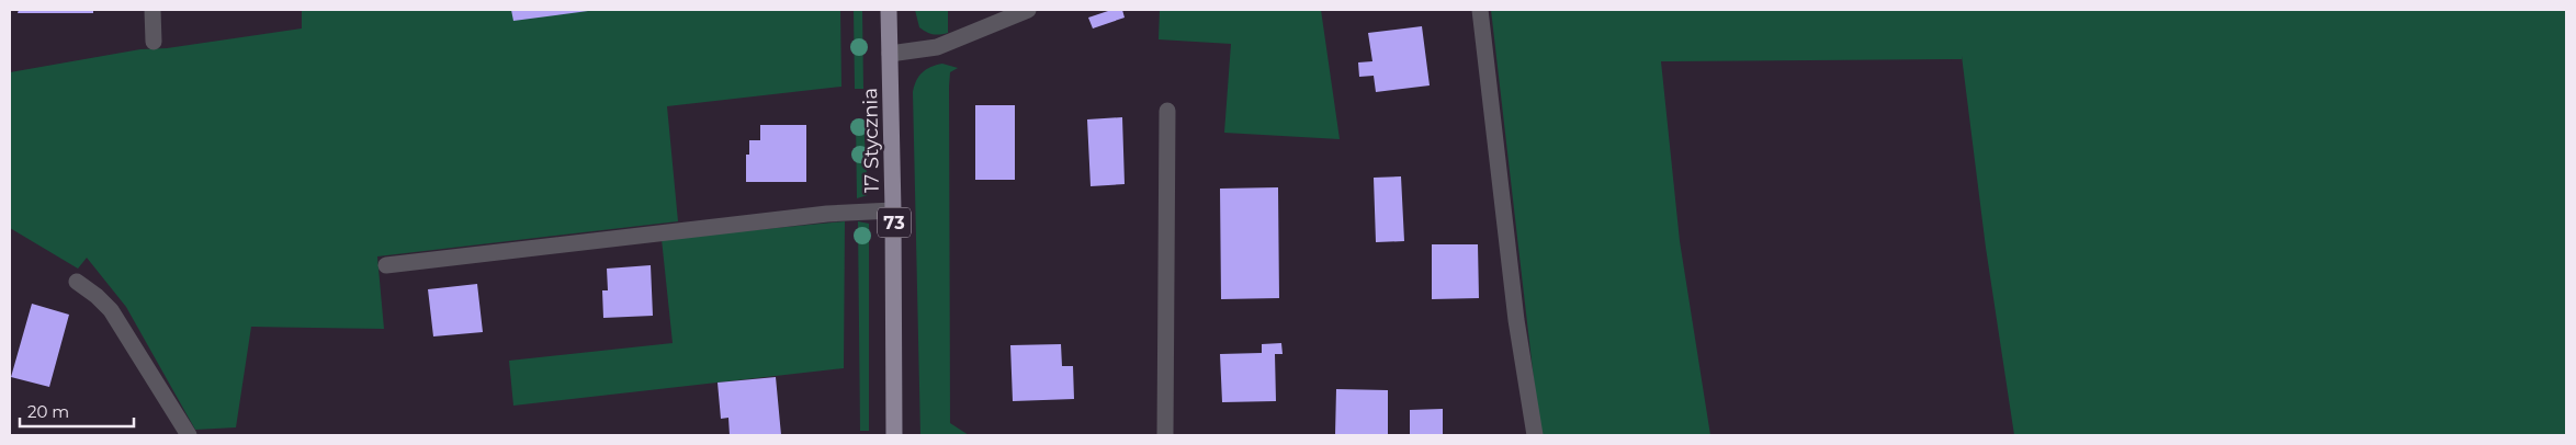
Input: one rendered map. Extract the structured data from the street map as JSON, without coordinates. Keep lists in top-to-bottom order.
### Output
{
  "streets": {
    "main road": ["17 Stycznia", "73"]
  },
  "scale_bar": "20 m"
}
